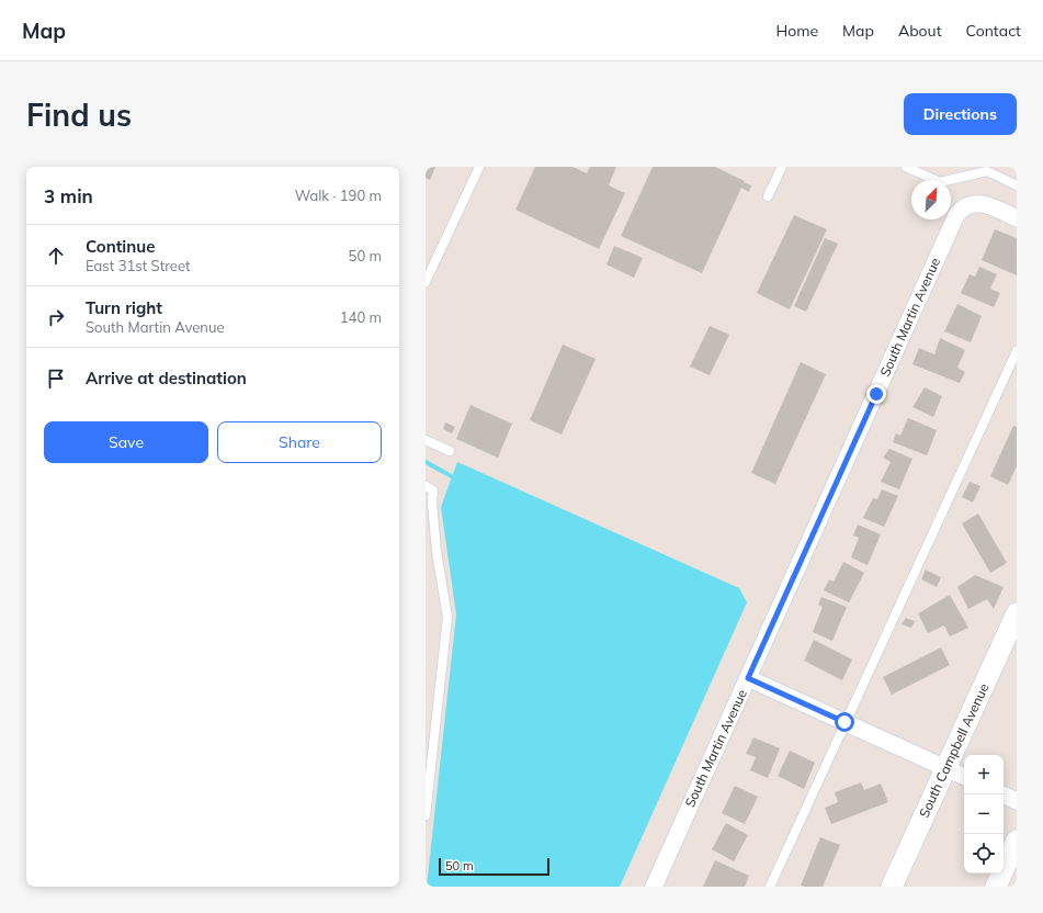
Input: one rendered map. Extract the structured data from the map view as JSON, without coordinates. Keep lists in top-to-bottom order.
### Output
{
  "streets": {
    "street": ["South Martin Avenue", "South Campbell Avenue"]
  },
  "scale_bar": "50 m",
  "north": "top right",
  "page": {
    "header": "Map",
    "nav": [
      "Home",
      "Map",
      "About",
      "Contact"
    ],
    "buttons": [
      "Directions",
      ["Save", "Share"]
    ],
    "title": "Find us",
    "heading": ["3 min", "Walk · 190 m"],
    "list": [
      ["Continue", "East 31st Street", "50 m"],
      ["Turn right", "South Martin Avenue", "140 m"],
      "Arrive at destination"
    ],
    "map_buttons": ["+", "−"],
    "scale": "50 m"
  }
}
